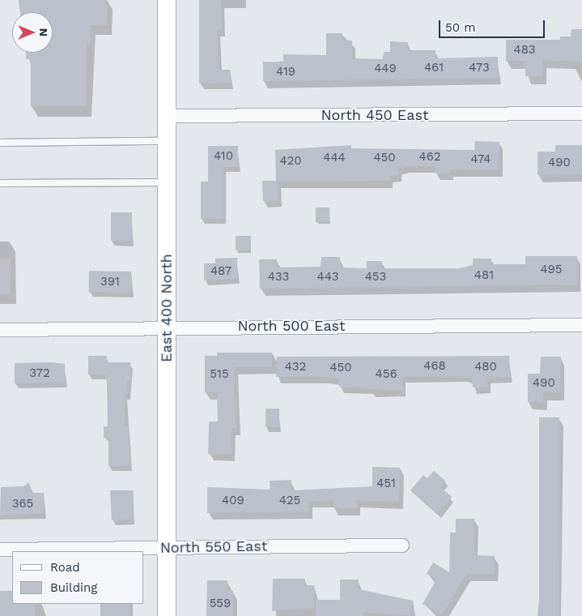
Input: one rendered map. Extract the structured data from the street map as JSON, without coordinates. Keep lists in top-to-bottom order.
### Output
{
  "streets": {
    "main road": ["East 400 North"],
    "street": ["North 450 East", "North 500 East", "North 550 East"]
  },
  "crossings": [
    ["North 450 East", "East 400 North"],
    ["East 400 North", "North 500 East"],
    ["East 400 North", "North 550 East"]
  ],
  "house_numbers": [
    "483",
    "461",
    "473",
    "449",
    "419",
    "410",
    "462",
    "444",
    "450",
    "474",
    "420",
    "490",
    "495",
    "487",
    "481",
    "433",
    "443",
    "453",
    "391",
    "468",
    "432",
    "480",
    "450",
    "372",
    "515",
    "456",
    "490",
    "451",
    "409",
    "425",
    "365",
    "559"
  ],
  "legend": ["Road", "Building"],
  "scale_bar": "50 m",
  "north": "right"
}
